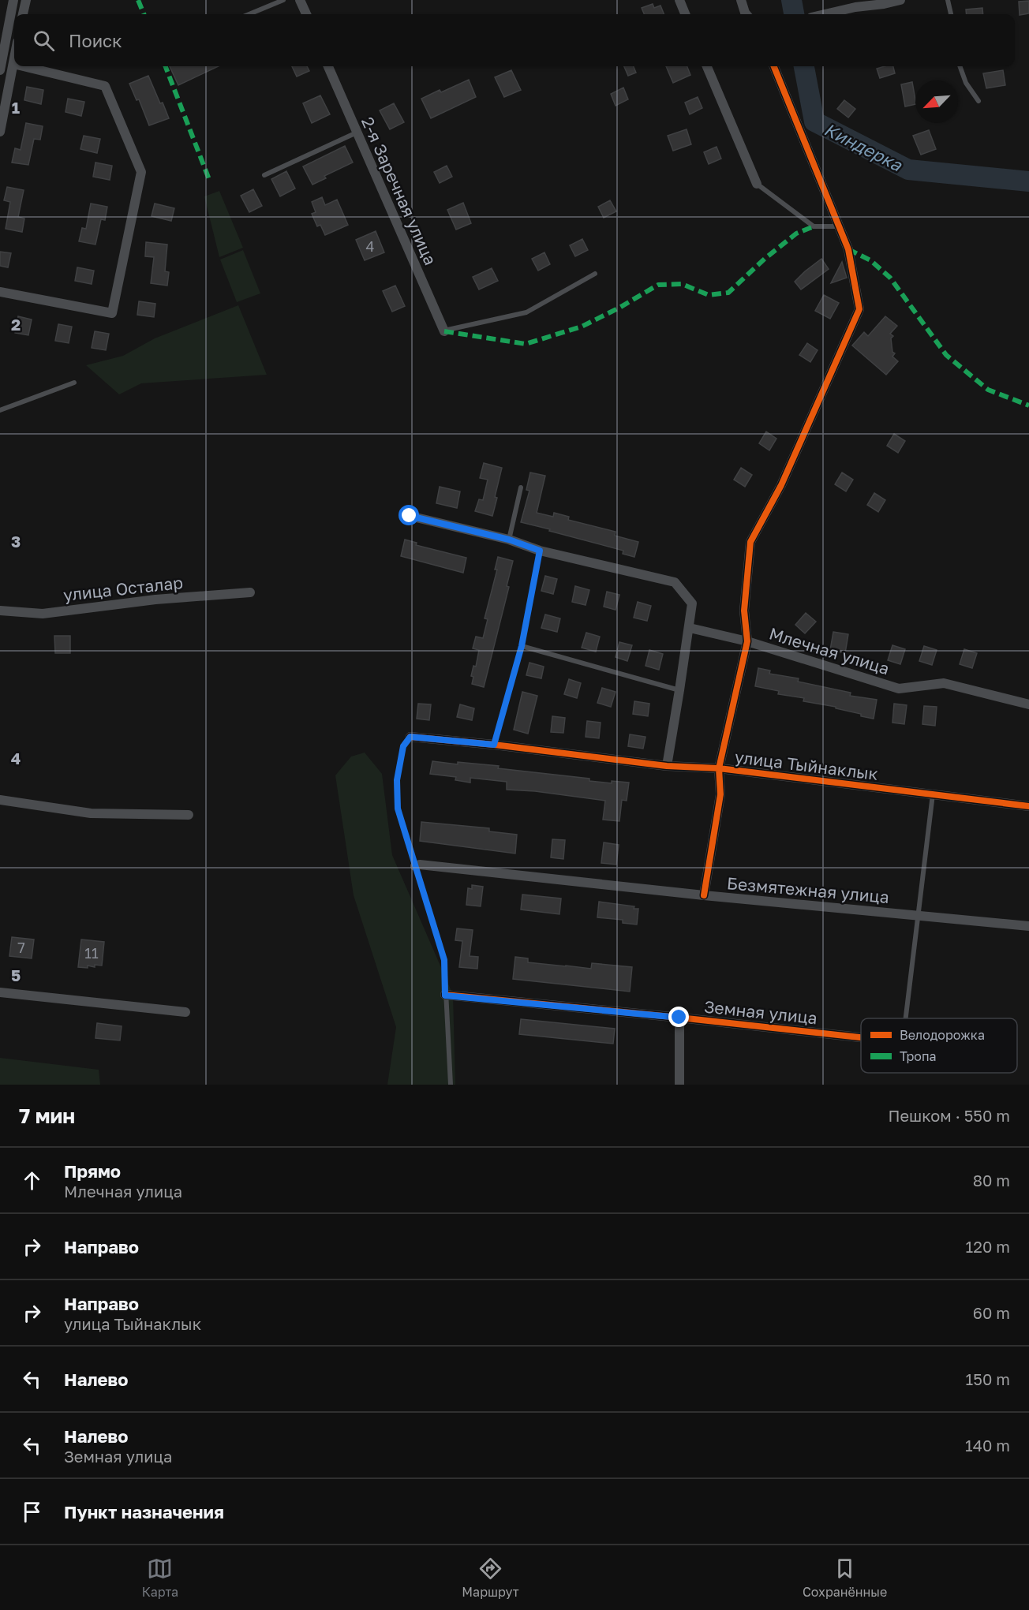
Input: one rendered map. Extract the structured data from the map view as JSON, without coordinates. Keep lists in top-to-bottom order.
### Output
{
  "streets": {
    "street": [
      "2-я Заречная улица",
      "улица Осталар",
      "Млечная улица",
      "улица Тыйнаклык",
      "Безмятежная улица",
      "Земная улица"
    ]
  },
  "water": ["Киндерка"],
  "house_numbers": ["4", "7", "11"],
  "legend": ["Велодорожка", "Тропа"],
  "north": "bottom left",
  "page": {
    "search": "Поиск",
    "heading": ["7 мин", "Пешком · 550 m"],
    "list": [
      ["Прямо", "Млечная улица", "80 m"],
      ["Направо", "120 m"],
      ["Направо", "улица Тыйнаклык", "60 m"],
      ["Налево", "150 m"],
      ["Налево", "Земная улица", "140 m"],
      "Пункт назначения"
    ],
    "nav": ["Карта", "Маршрут", "Сохранённые"]
  },
  "grid": {
    "rows": [
      "1",
      "2",
      "3",
      "4",
      "5"
    ]
  }
}
